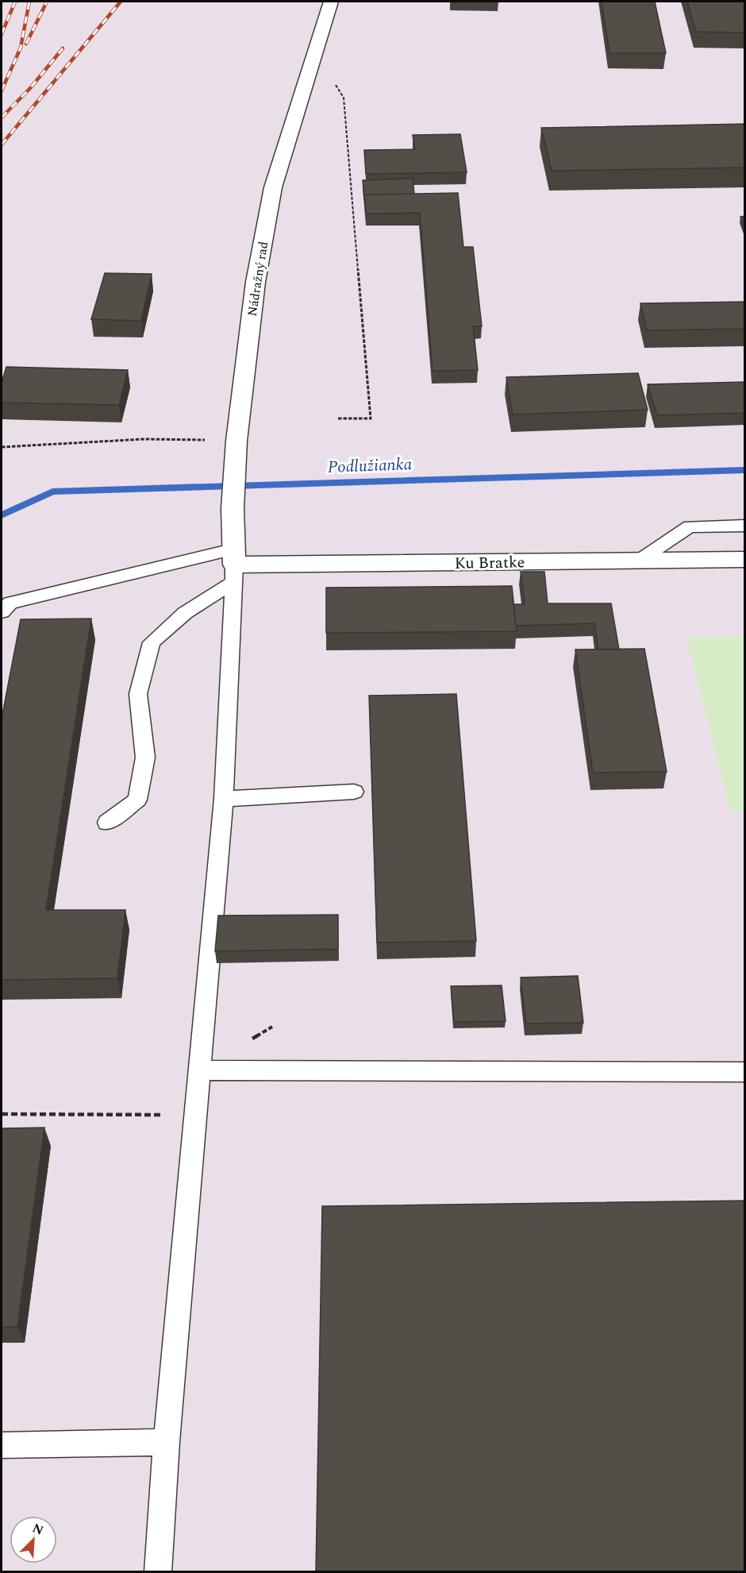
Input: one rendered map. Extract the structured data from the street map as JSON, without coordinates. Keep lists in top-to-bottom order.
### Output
{
  "streets": {
    "street": ["Nádražný rad", "Ku Bratke"]
  },
  "crossings": [
    ["Nádražný rad", "Ku Bratke"]
  ],
  "water": ["Podlužianka"],
  "north": "top right"
}
